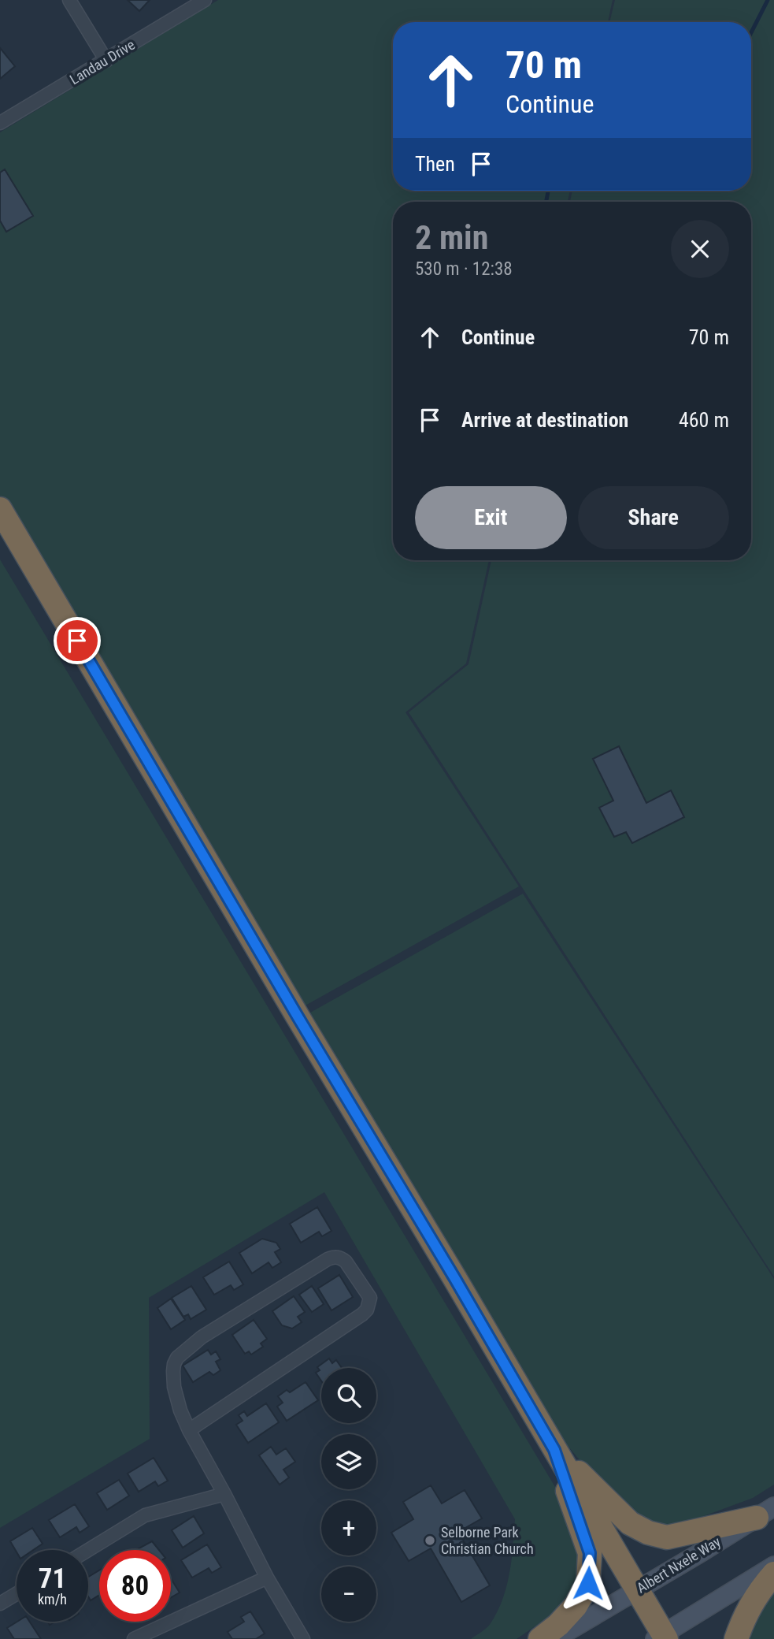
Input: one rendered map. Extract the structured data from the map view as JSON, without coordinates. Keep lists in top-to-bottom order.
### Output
{
  "streets": {
    "main road": ["Albert Nxele Way"],
    "street": ["Landau Drive"]
  },
  "places": ["Selborne Park Christian Church"],
  "page": {
    "turn": ["70 m", "Continue"],
    "then": "Then",
    "heading": ["2 min", "530 m · 12:38"],
    "list": [
      {
        "name": "Continue",
        "value": "70 m"
      },
      {
        "name": "Arrive at destination",
        "value": "460 m"
      }
    ],
    "buttons": ["Exit", "Share"],
    "map_buttons": ["+", "−"],
    "speed": "71 km/h",
    "limit": "80"
  }
}
